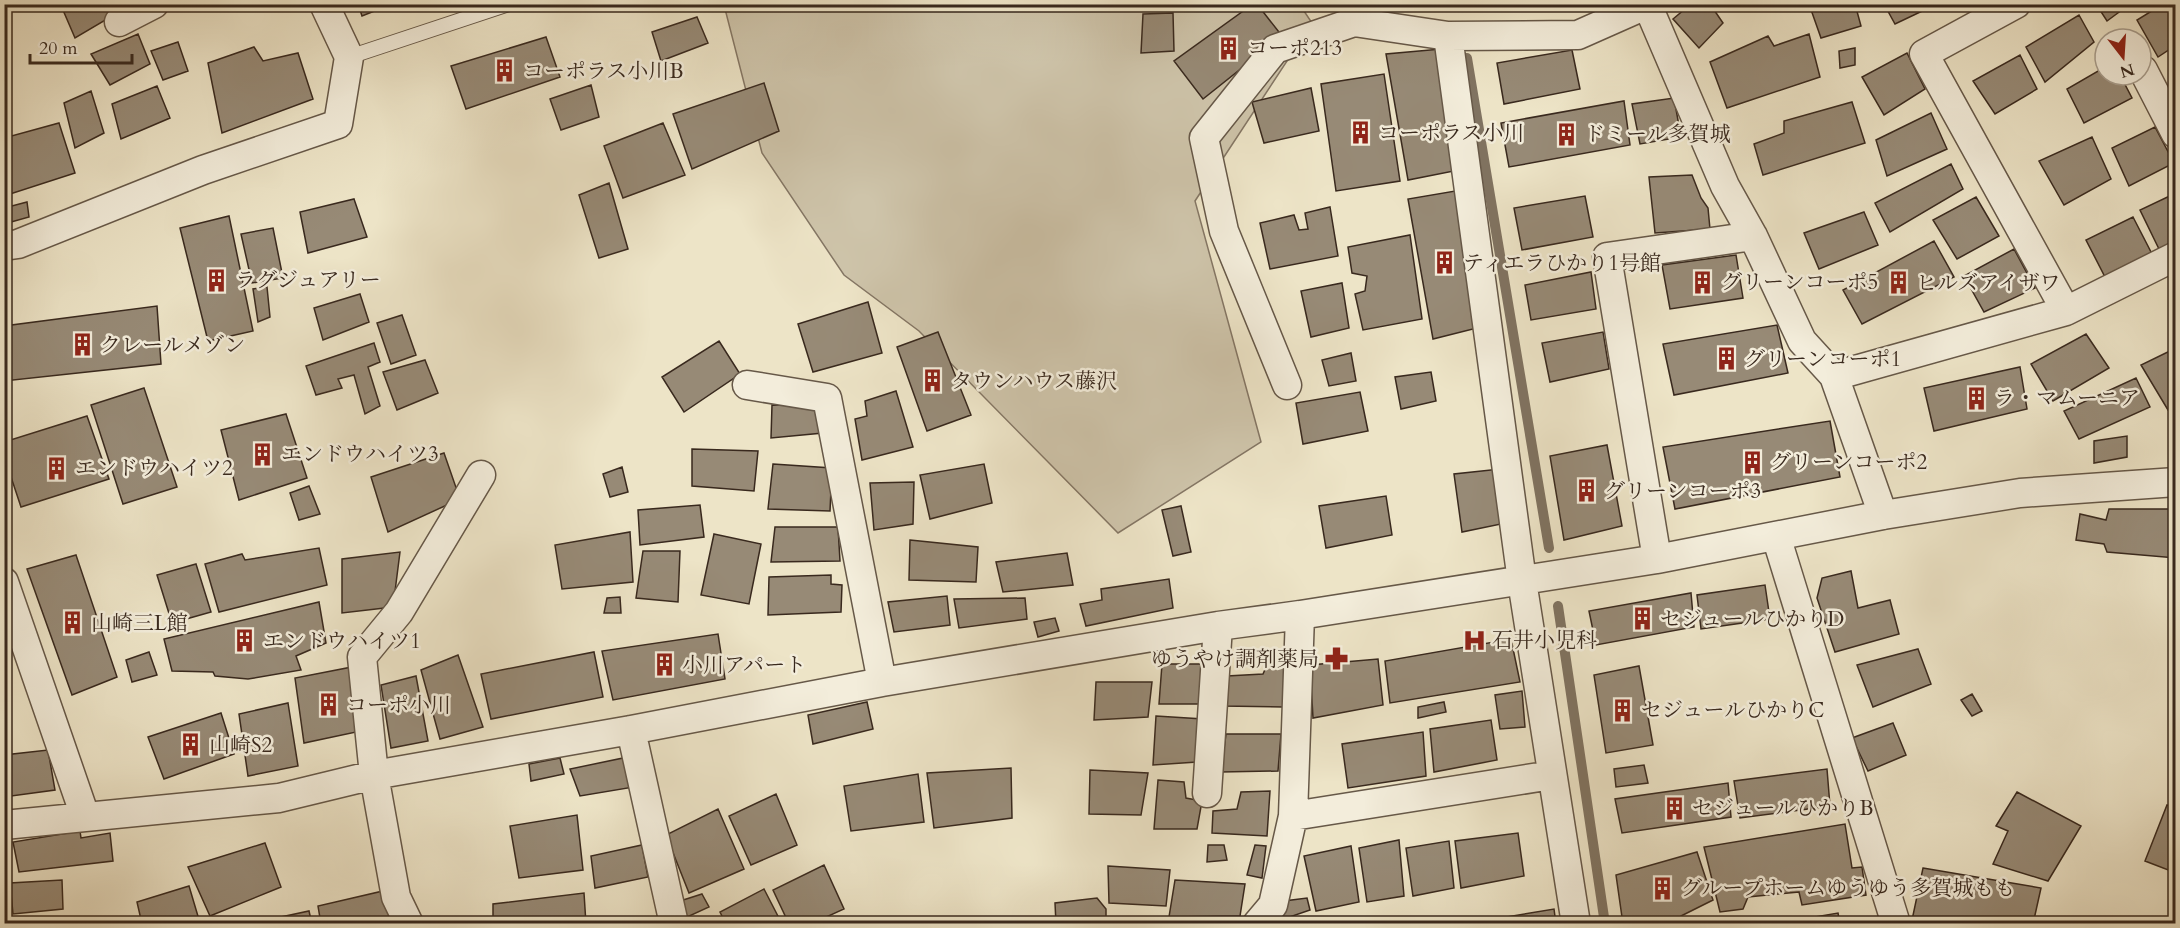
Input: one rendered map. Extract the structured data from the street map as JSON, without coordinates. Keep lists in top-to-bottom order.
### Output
{
  "places": {
    "building": [
      "コーポ213",
      "コーポラス小川B",
      "コーポラス小川",
      "ドミール多賀城",
      "ティエラひかり1号館",
      "ラグジュアリー",
      "グリーンコーポ5",
      "ヒルズアイザワ",
      "クレールメゾン",
      "グリーンコーポ1",
      "タウンハウス藤沢",
      "ラ・マムーニア",
      "エンドウハイツ3",
      "グリーンコーポ2",
      "エンドウハイツ2",
      "グリーンコーポ3",
      "セジュールひかりD",
      "山崎三L館",
      "エンドウハイツ1",
      "小川アパート",
      "コーポ小川",
      "セジュールひかりC",
      "山崎S2",
      "セジュールひかりB",
      "グループホームゆうゆう多賀城もも"
    ],
    "hospital": ["石井小児科"],
    "pharmacy": ["ゆうやけ調剤薬局"]
  },
  "scale_bar": "20 m",
  "north": "bottom"
}
